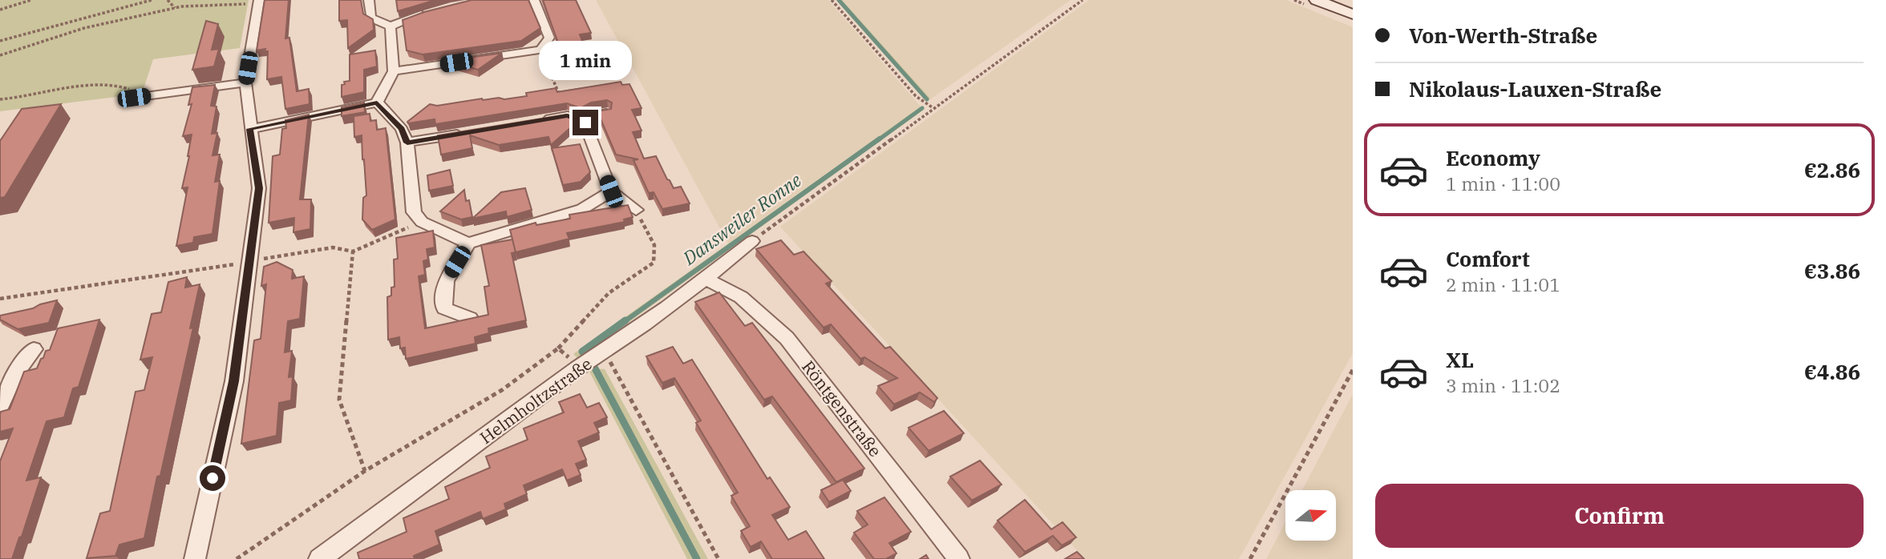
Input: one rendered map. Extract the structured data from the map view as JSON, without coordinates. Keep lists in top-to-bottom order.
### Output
{
  "streets": {
    "street": ["Helmholtzstraße", "Röntgenstraße"]
  },
  "crossings": [
    ["Helmholtzstraße", "Röntgenstraße"]
  ],
  "water": ["Dansweiler Ronne"],
  "north": "right",
  "page": {
    "banner": ["Von-Werth-Straße", "Nikolaus-Lauxen-Straße"],
    "bubble": "1 min",
    "list": [
      {
        "name": "Economy",
        "note": "1 min · 11:00",
        "value": "€2.86"
      },
      {
        "name": "Comfort",
        "note": "2 min · 11:01",
        "value": "€3.86"
      },
      {
        "name": "XL",
        "note": "3 min · 11:02",
        "value": "€4.86"
      }
    ],
    "buttons": "Confirm"
  }
}
